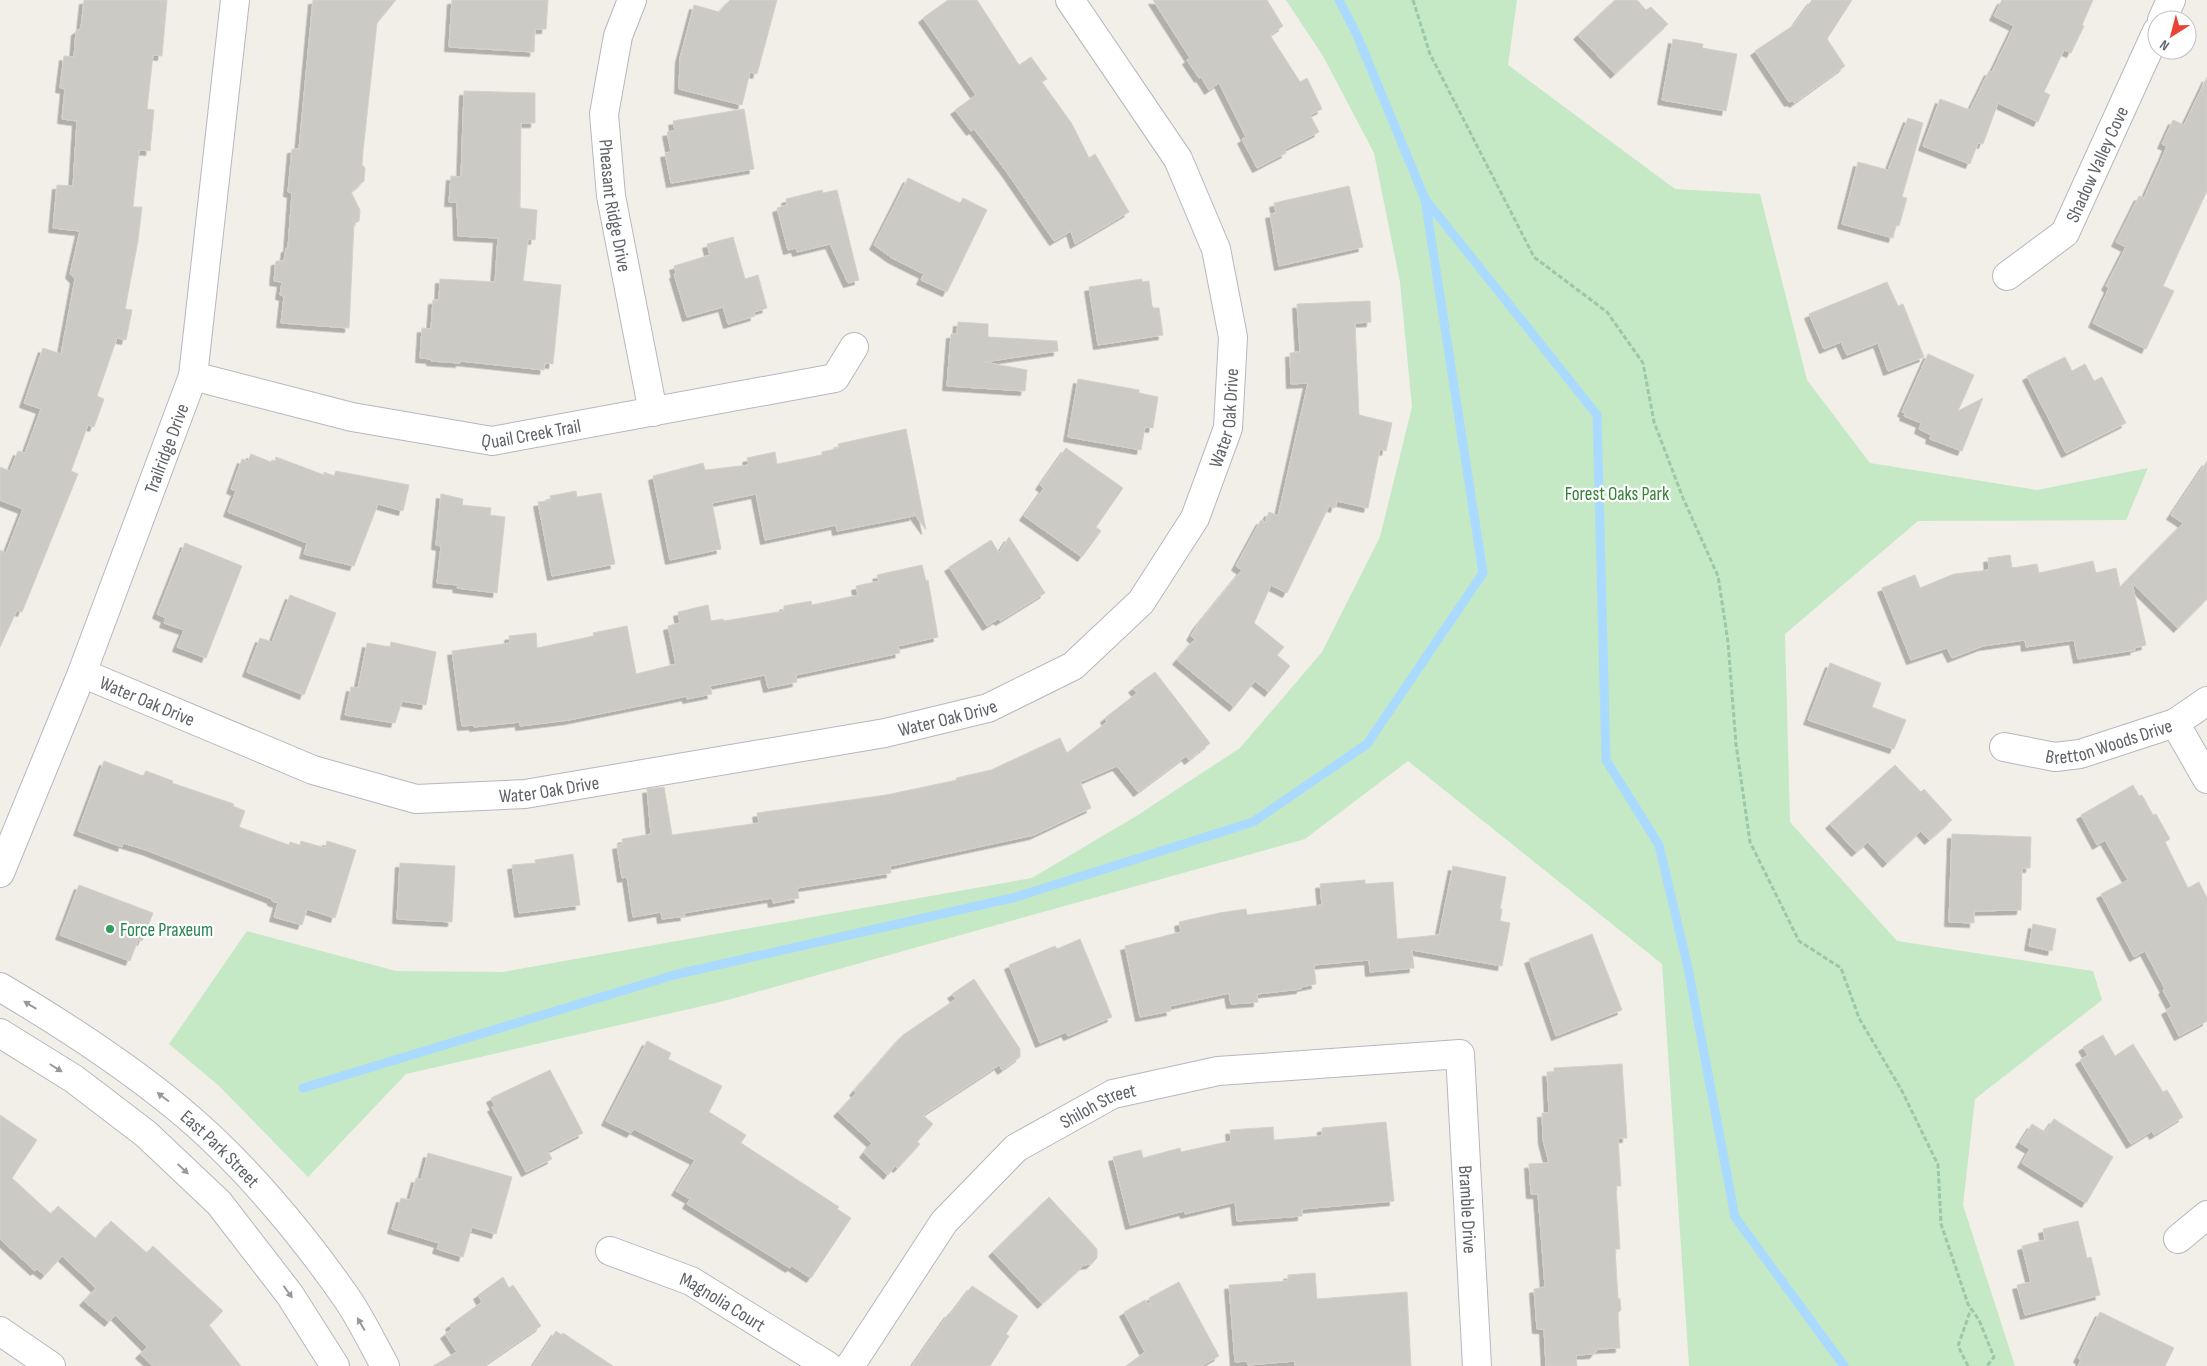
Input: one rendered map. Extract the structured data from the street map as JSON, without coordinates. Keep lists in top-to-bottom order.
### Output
{
  "streets": {
    "street": [
      "Shadow Valley Cove",
      "Pheasant Ridge Drive",
      "Water Oak Drive",
      "Quail Creek Trail",
      "Trailridge Drive",
      "Bretton Woods Drive",
      "Shiloh Street",
      "East Park Street",
      "Bramble Drive",
      "Magnolia Court"
    ]
  },
  "crossings": [
    ["Pheasant Ridge Drive", "Quail Creek Trail"],
    ["Water Oak Drive", "Trailridge Drive"],
    ["Quail Creek Trail", "Trailridge Drive"],
    ["Shiloh Street", "Bramble Drive"]
  ],
  "parks": ["Forest Oaks Park"],
  "places": ["Force Praxeum"],
  "north": "bottom left"
}
